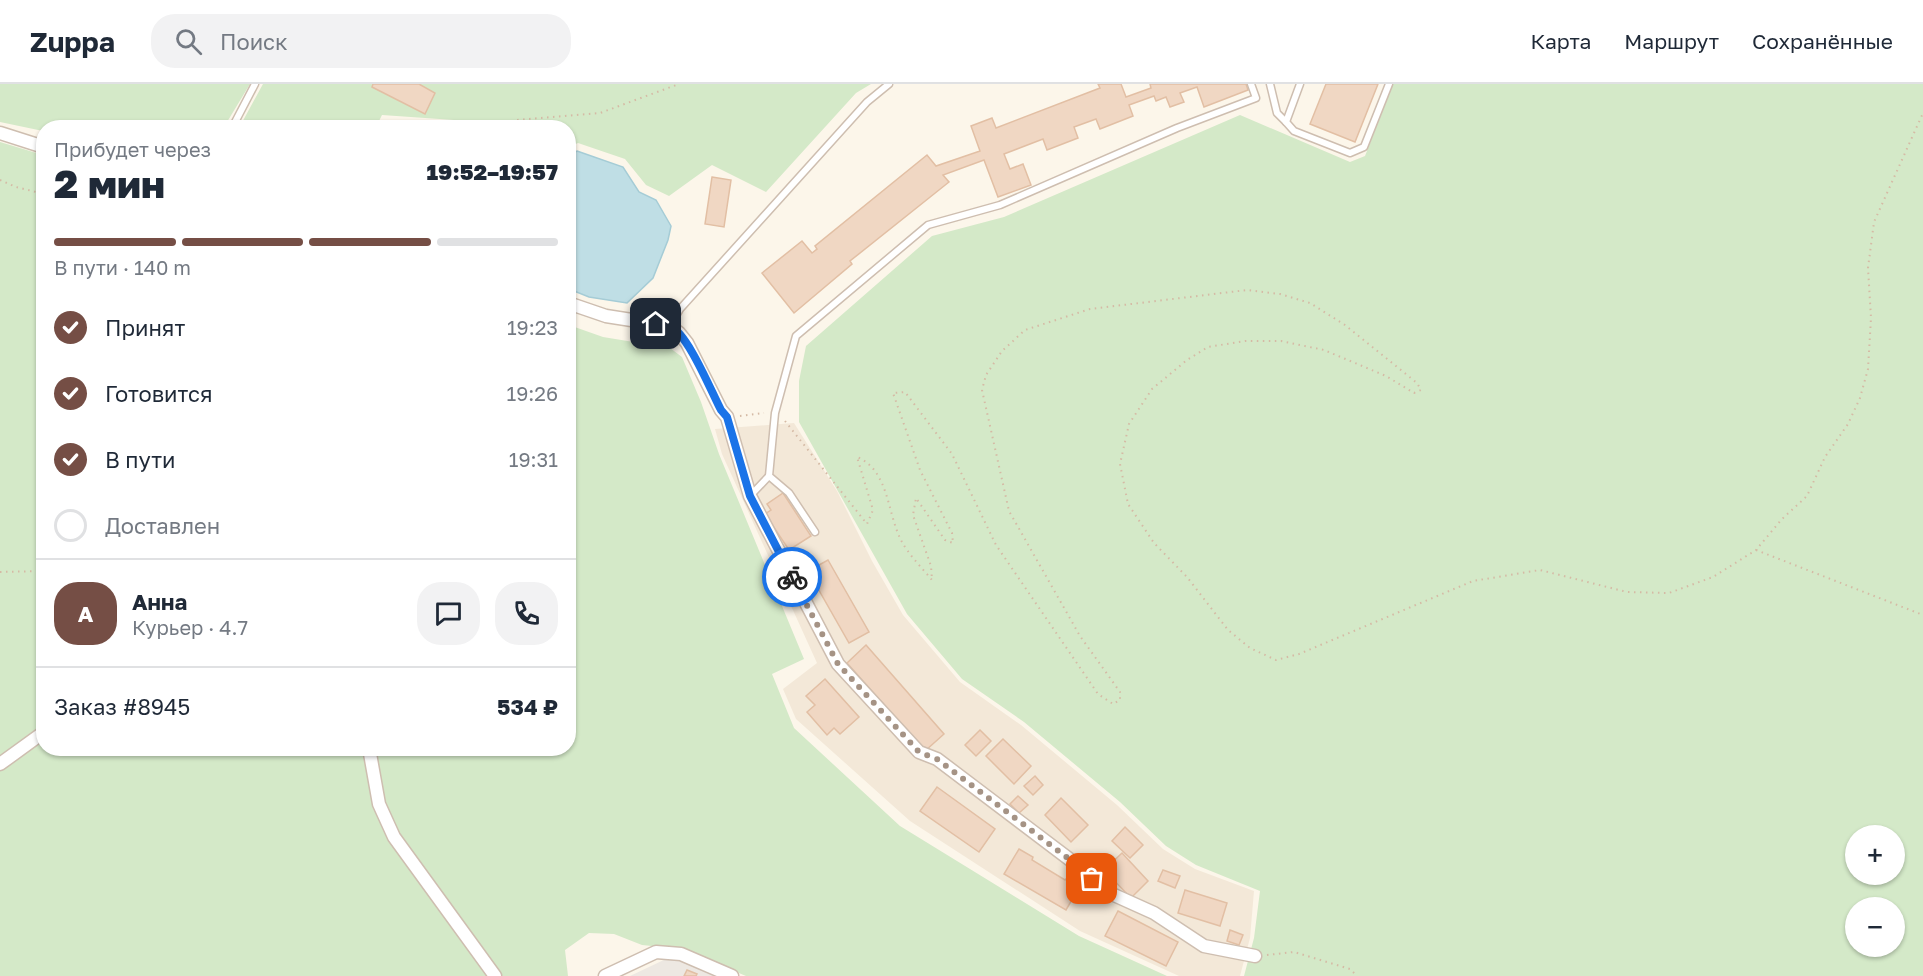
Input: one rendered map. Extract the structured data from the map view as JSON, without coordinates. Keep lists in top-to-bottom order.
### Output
{
  "page": {
    "header": "Zuppa",
    "search": "Поиск",
    "nav": ["Карта", "Маршрут", "Сохранённые"],
    "heading": ["2 мин", "Прибудет через", "19:52–19:57"],
    "panel": [
      "Анна",
      "Курьер · 4.7",
      "Заказ #8945",
      "534 ₽"
    ],
    "bar": "В пути · 140 m",
    "list": [
      ["Принят", "19:23"],
      ["Готовится", "19:26"],
      ["В пути", "19:31"],
      "Доставлен"
    ],
    "round": "А",
    "map_buttons": ["+", "−"]
  }
}
